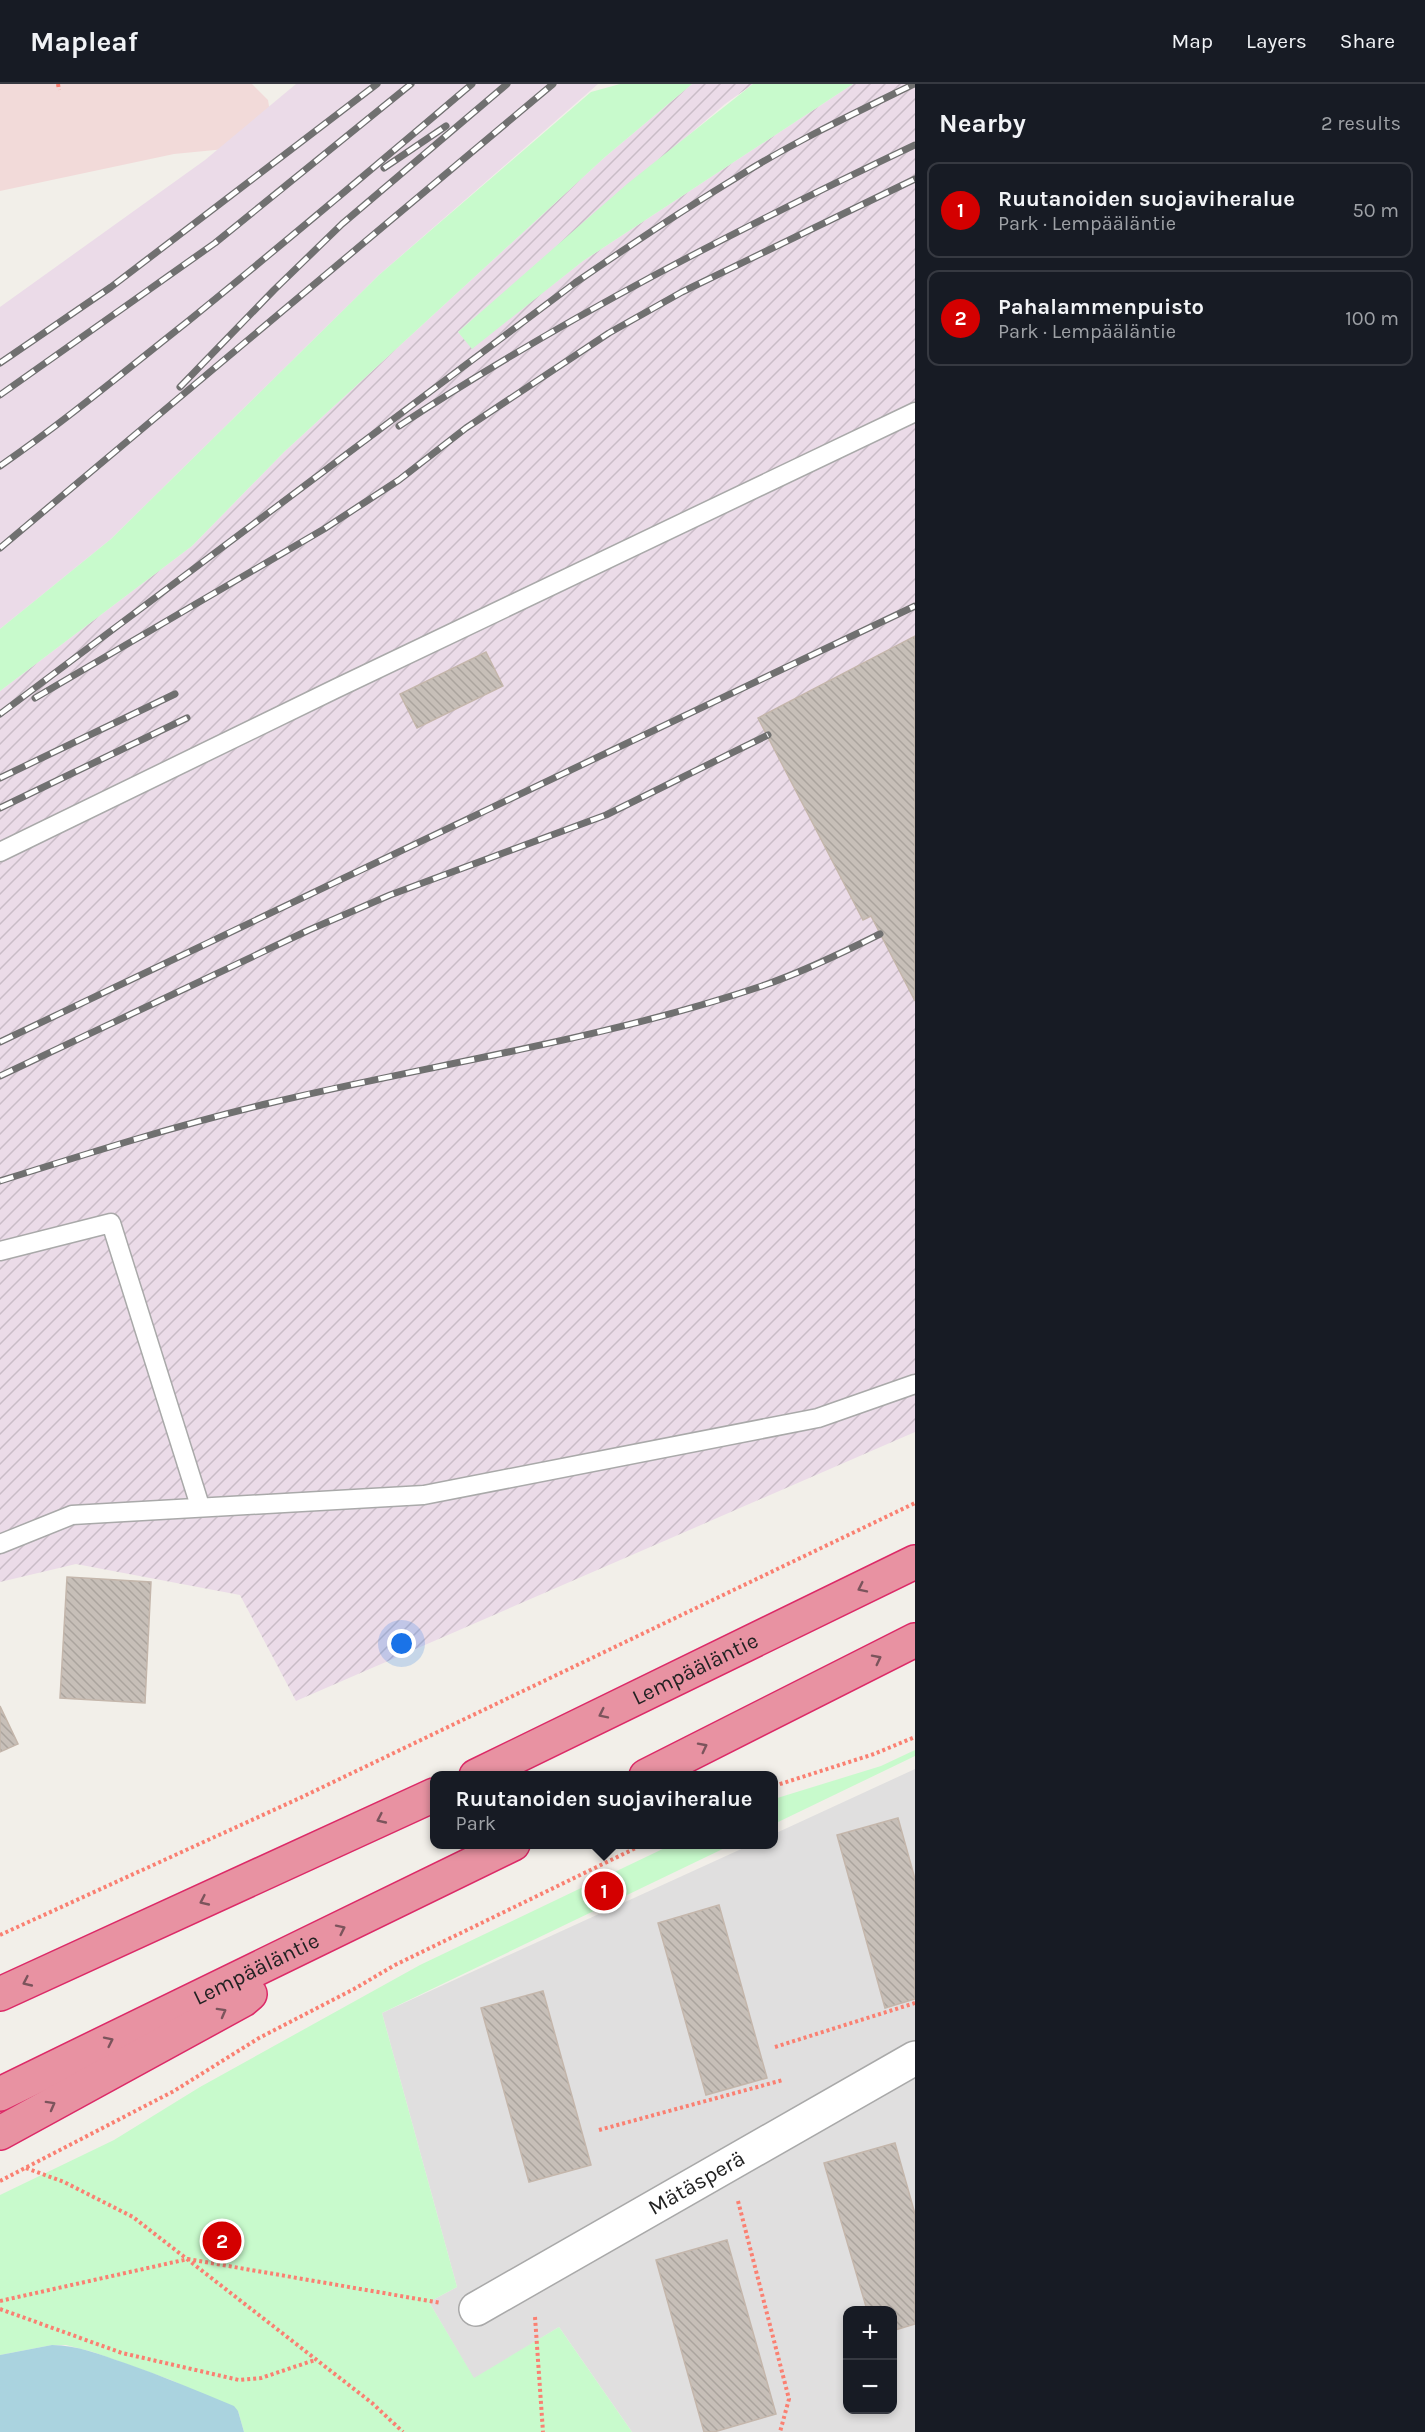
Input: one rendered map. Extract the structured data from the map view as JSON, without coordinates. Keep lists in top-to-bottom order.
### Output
{
  "streets": {
    "highway": ["Lempääläntie"],
    "street": ["Mätäsperä"]
  },
  "page": {
    "header": "Mapleaf",
    "nav": ["Map", "Layers", "Share"],
    "heading": ["Nearby", "2 results"],
    "list": [
      {
        "mark": "1",
        "name": "Ruutanoiden suojaviheralue",
        "note": "Park · Lempääläntie",
        "value": "50 m"
      },
      {
        "mark": "2",
        "name": "Pahalammenpuisto",
        "note": "Park · Lempääläntie",
        "value": "100 m"
      }
    ],
    "popup": ["Ruutanoiden suojaviheralue", "Park"],
    "pins": ["1", "2"],
    "map_buttons": ["+", "−"]
  }
}
